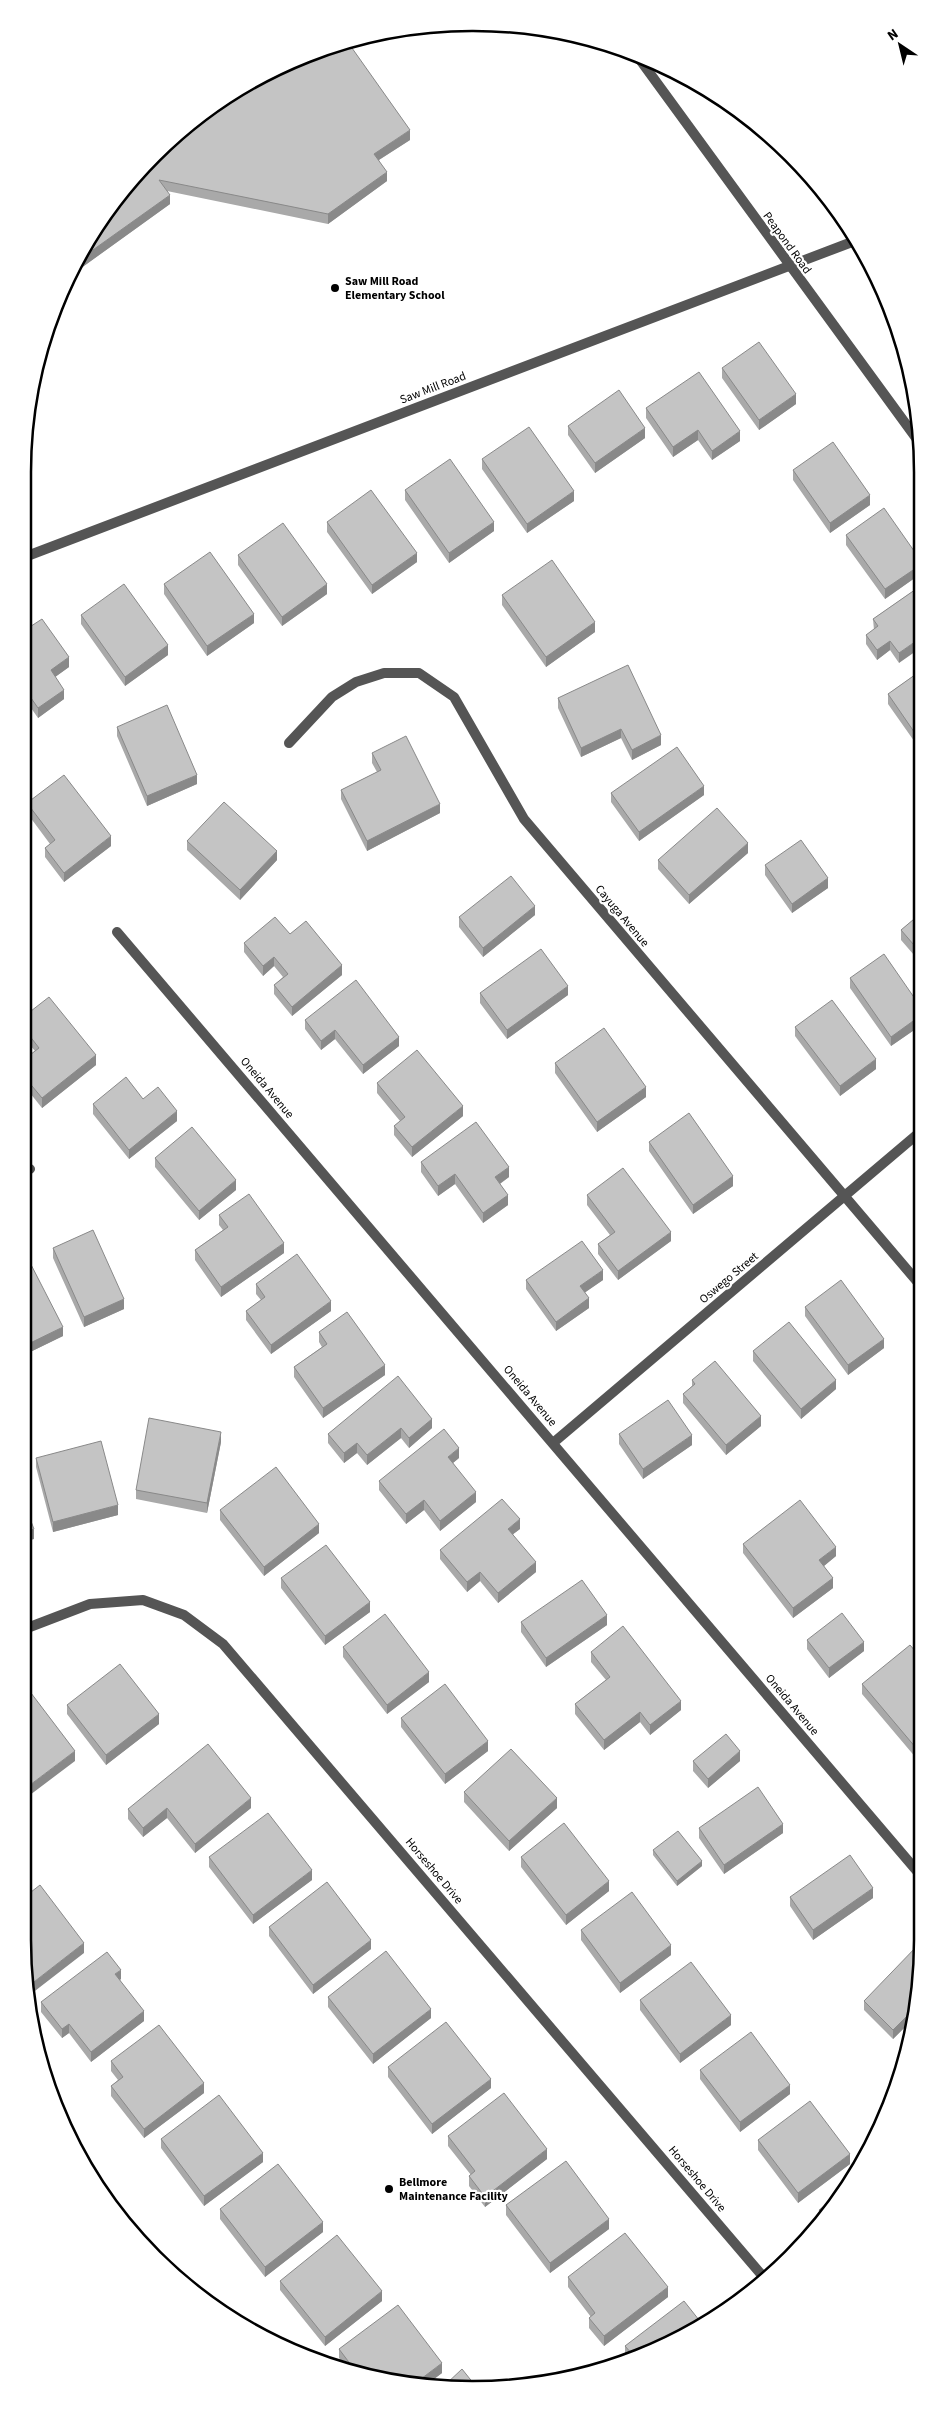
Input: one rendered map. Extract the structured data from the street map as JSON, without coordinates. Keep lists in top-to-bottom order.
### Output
{
  "streets": {
    "street": [
      "Peapond Road",
      "Saw Mill Road",
      "Cayuga Avenue",
      "Oneida Avenue",
      "Oswego Street",
      "Horseshoe Drive"
    ]
  },
  "crossings": [
    ["Peapond Road", "Saw Mill Road"],
    ["Cayuga Avenue", "Oswego Street"],
    ["Oneida Avenue", "Oswego Street"]
  ],
  "places": ["Saw Mill Road Elementary School", "Bellmore Maintenance Facility"],
  "north": "top left"
}
